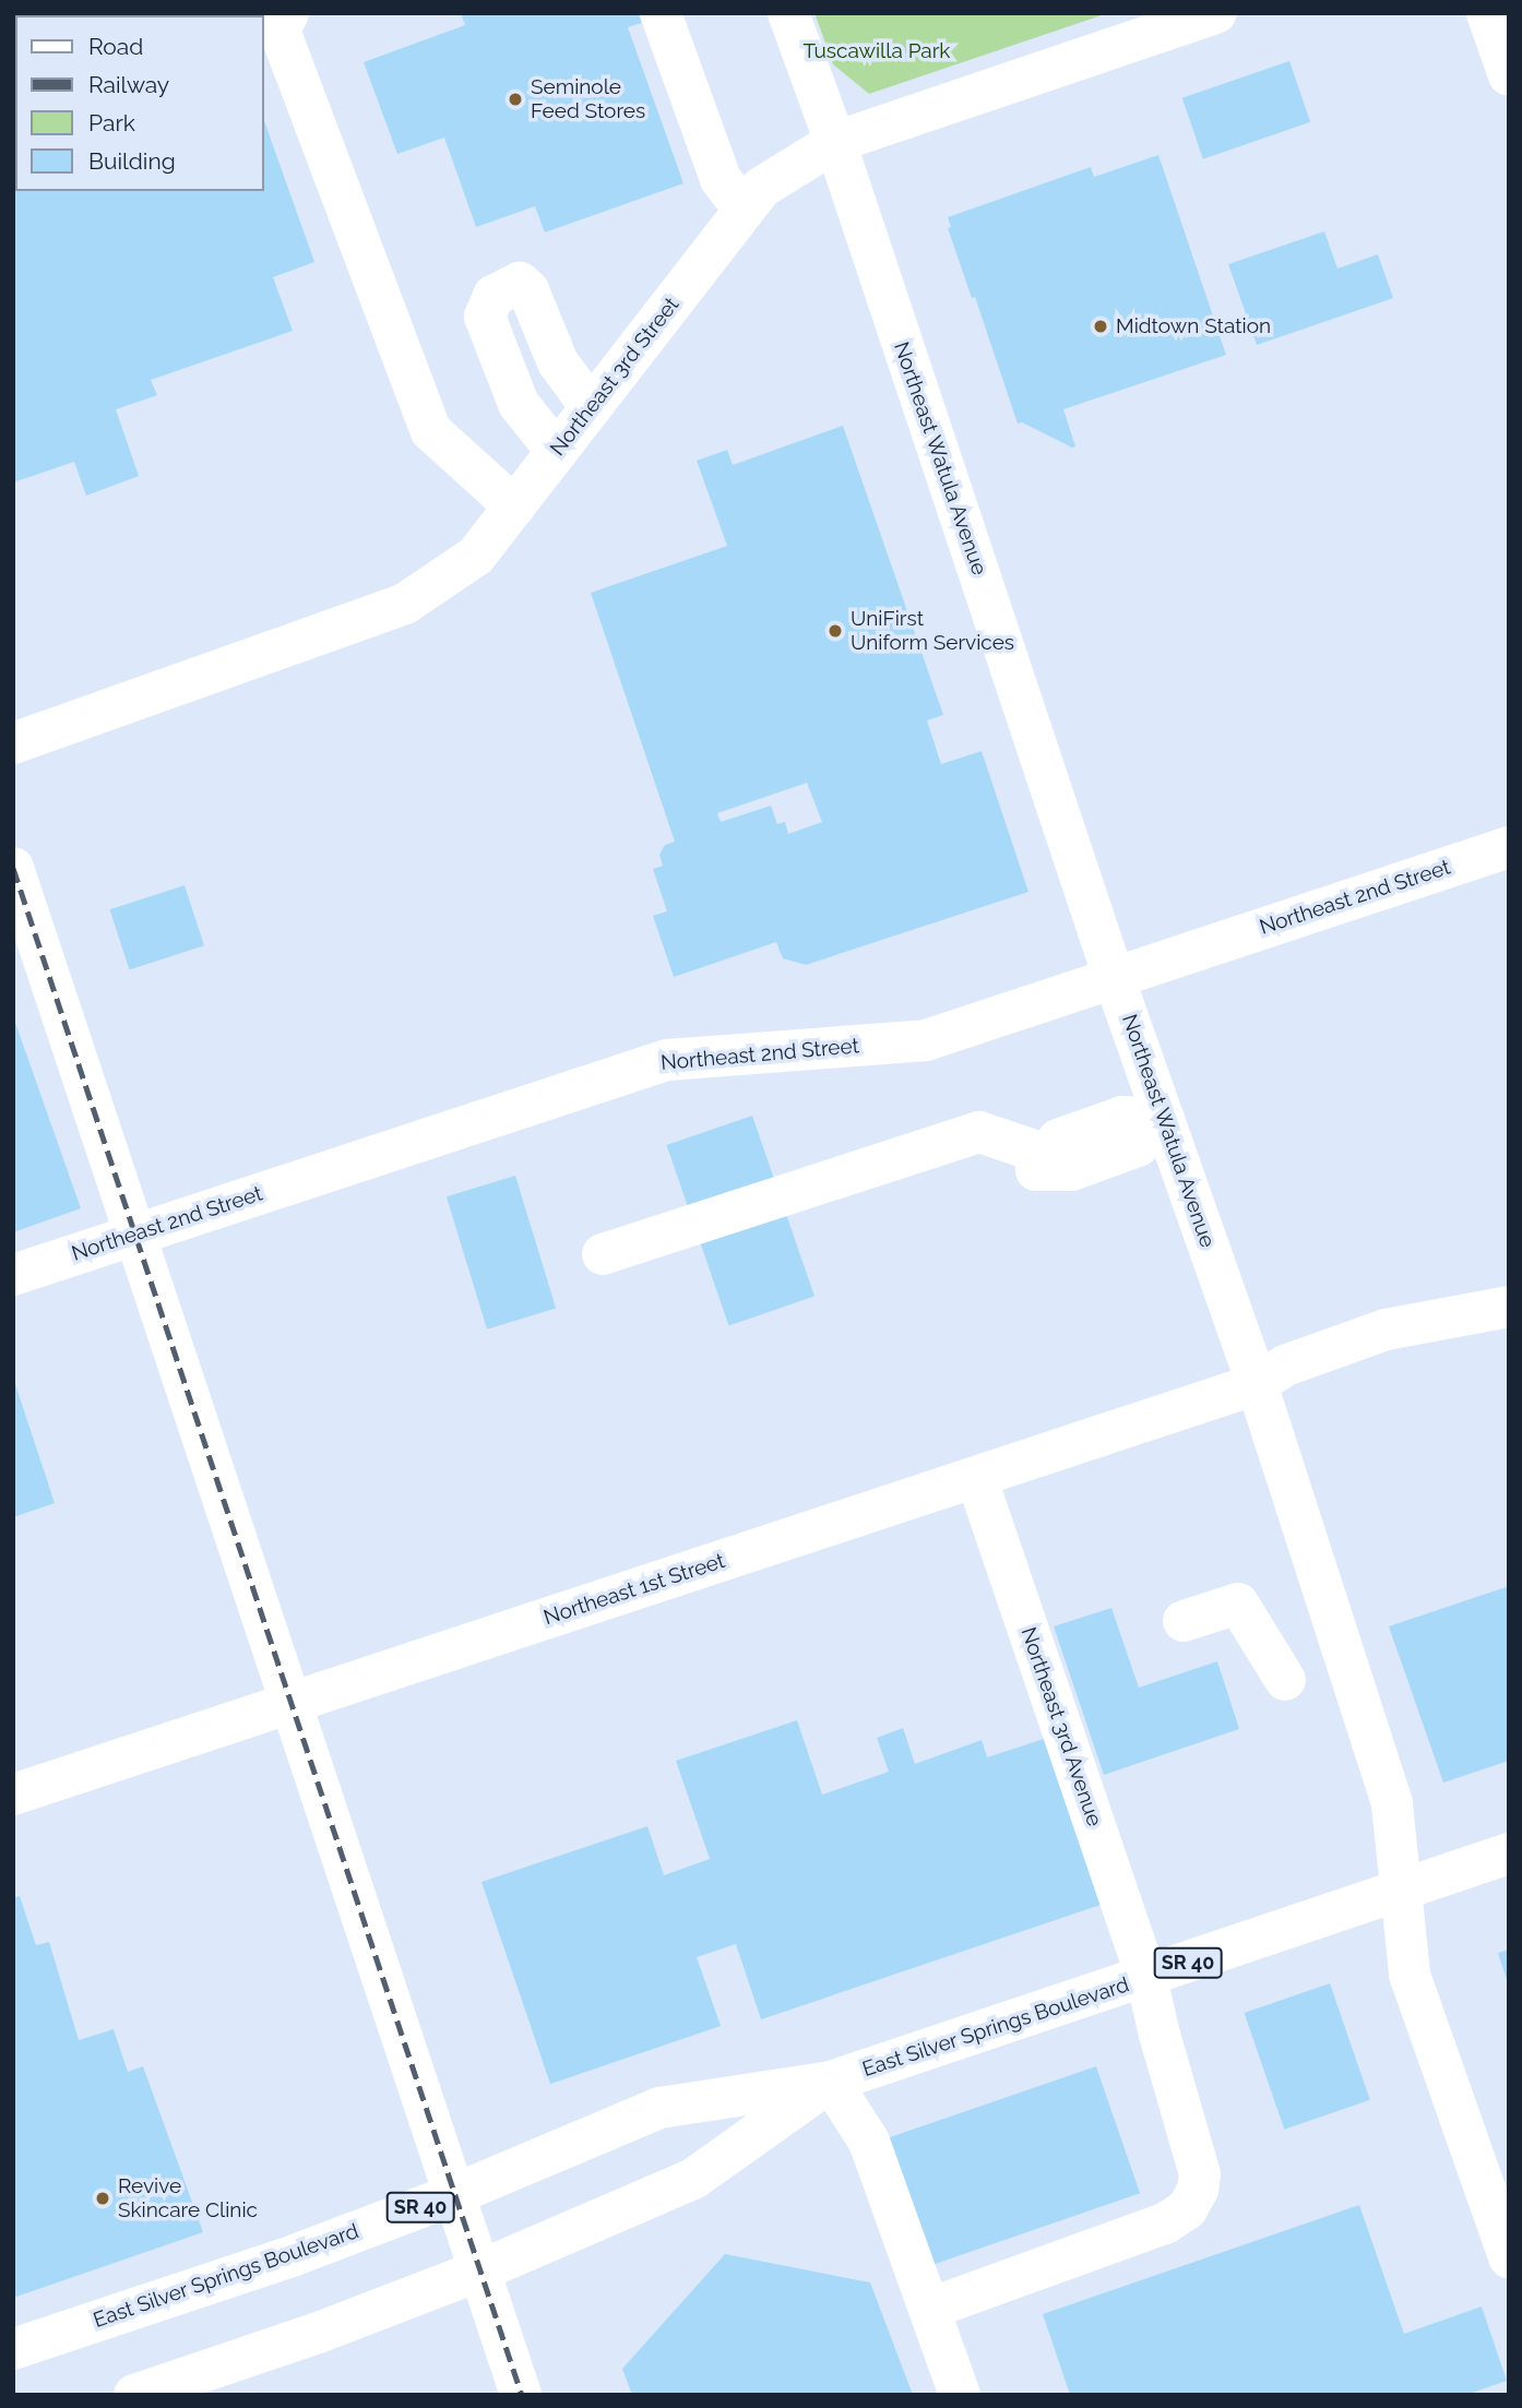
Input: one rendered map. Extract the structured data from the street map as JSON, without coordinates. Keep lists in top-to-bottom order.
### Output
{
  "streets": {
    "street": [
      "Northeast 3rd Street",
      "Northeast Watula Avenue",
      "Northeast 2nd Street",
      "Northeast 1st Street",
      "Northeast 3rd Avenue",
      "SR 40",
      "East Silver Springs Boulevard"
    ]
  },
  "crossings": [
    ["Northeast 3rd Street", "Northeast Watula Avenue"],
    ["Northeast Watula Avenue", "Northeast 2nd Street"],
    ["Northeast Watula Avenue", "Northeast 1st Street"],
    ["Northeast Watula Avenue", "East Silver Springs Boulevard"],
    ["Northeast 1st Street", "Northeast 3rd Avenue"],
    ["Northeast 3rd Avenue", "East Silver Springs Boulevard"]
  ],
  "parks": ["Tuscawilla Park"],
  "places": [
    "Seminole Feed Stores",
    "Midtown Station",
    "UniFirst Uniform Services",
    "Revive Skincare Clinic"
  ],
  "legend": [
    "Road",
    "Railway",
    "Park",
    "Building"
  ]
}
